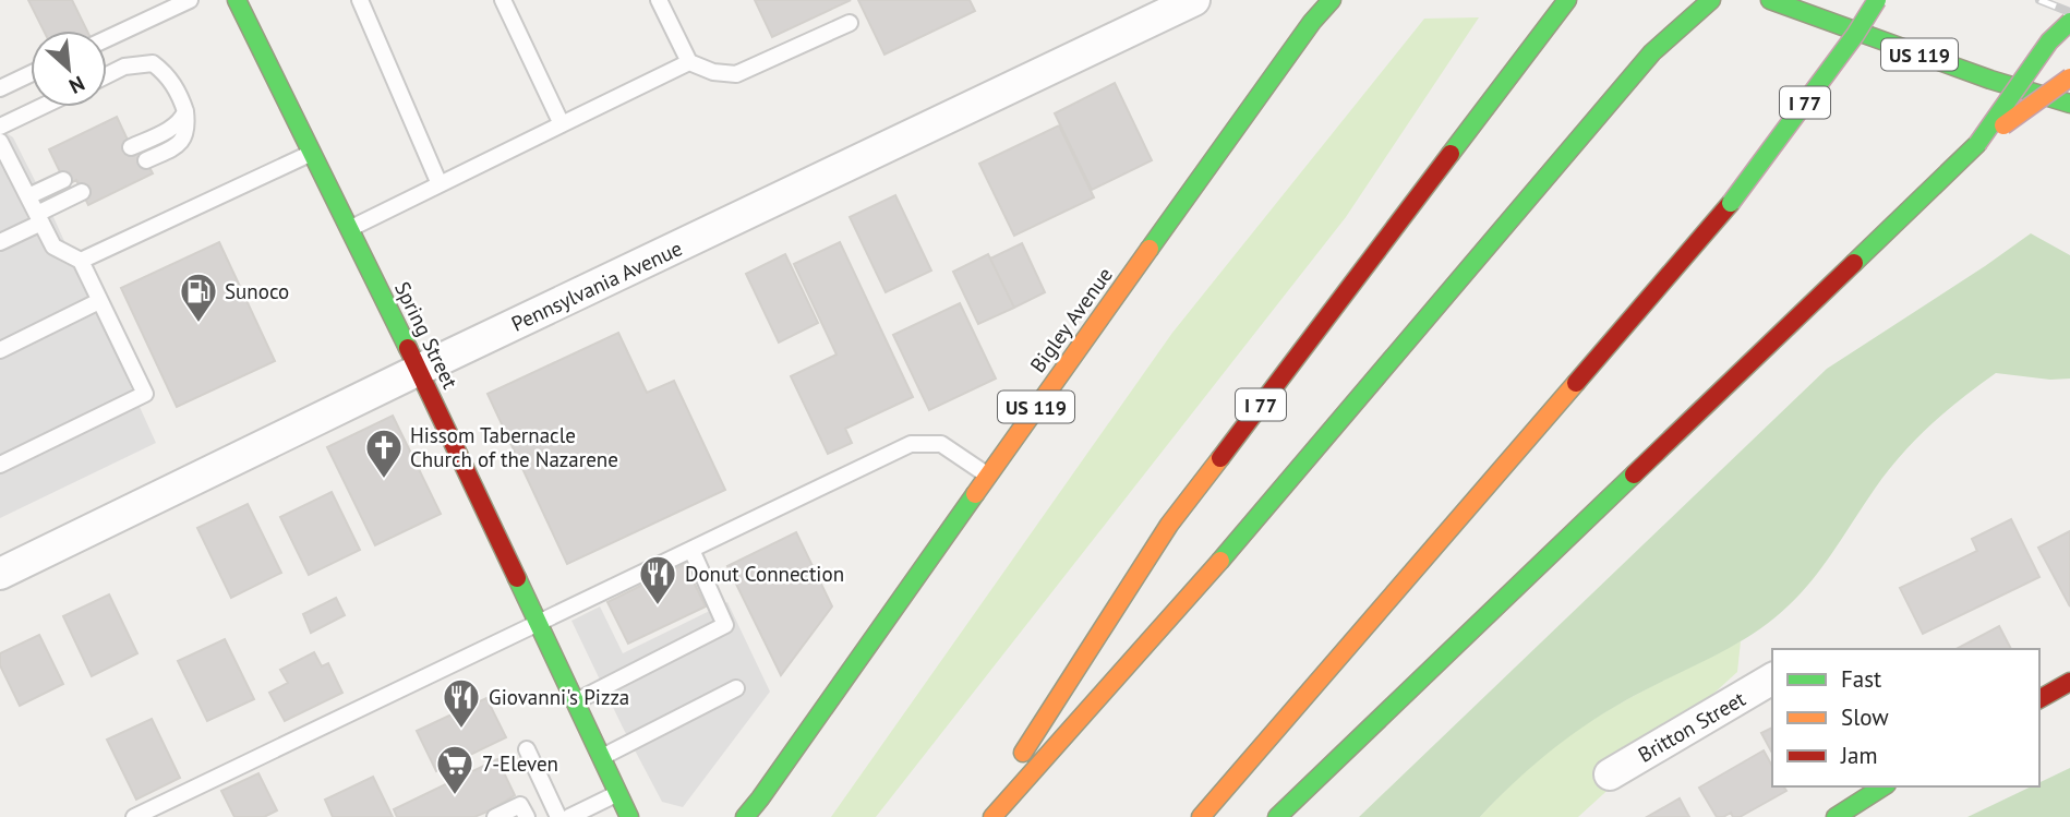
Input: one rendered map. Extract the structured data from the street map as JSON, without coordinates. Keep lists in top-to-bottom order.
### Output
{
  "streets": {
    "main road": [
      "US 119",
      "I 77",
      "Bigley Avenue",
      "Spring Street"
    ],
    "street": ["Pennsylvania Avenue", "Britton Street"]
  },
  "crossings": [
    ["Pennsylvania Avenue", "Spring Street"]
  ],
  "places": {
    "fuel station": ["Sunoco"],
    "church": ["Hissom Tabernacle Church of the Nazarene"],
    "restaurant": ["Donut Connection", "Giovanni's Pizza"],
    "supermarket": ["7-Eleven"]
  },
  "legend": ["Fast", "Slow", "Jam"],
  "north": "bottom right"
}
